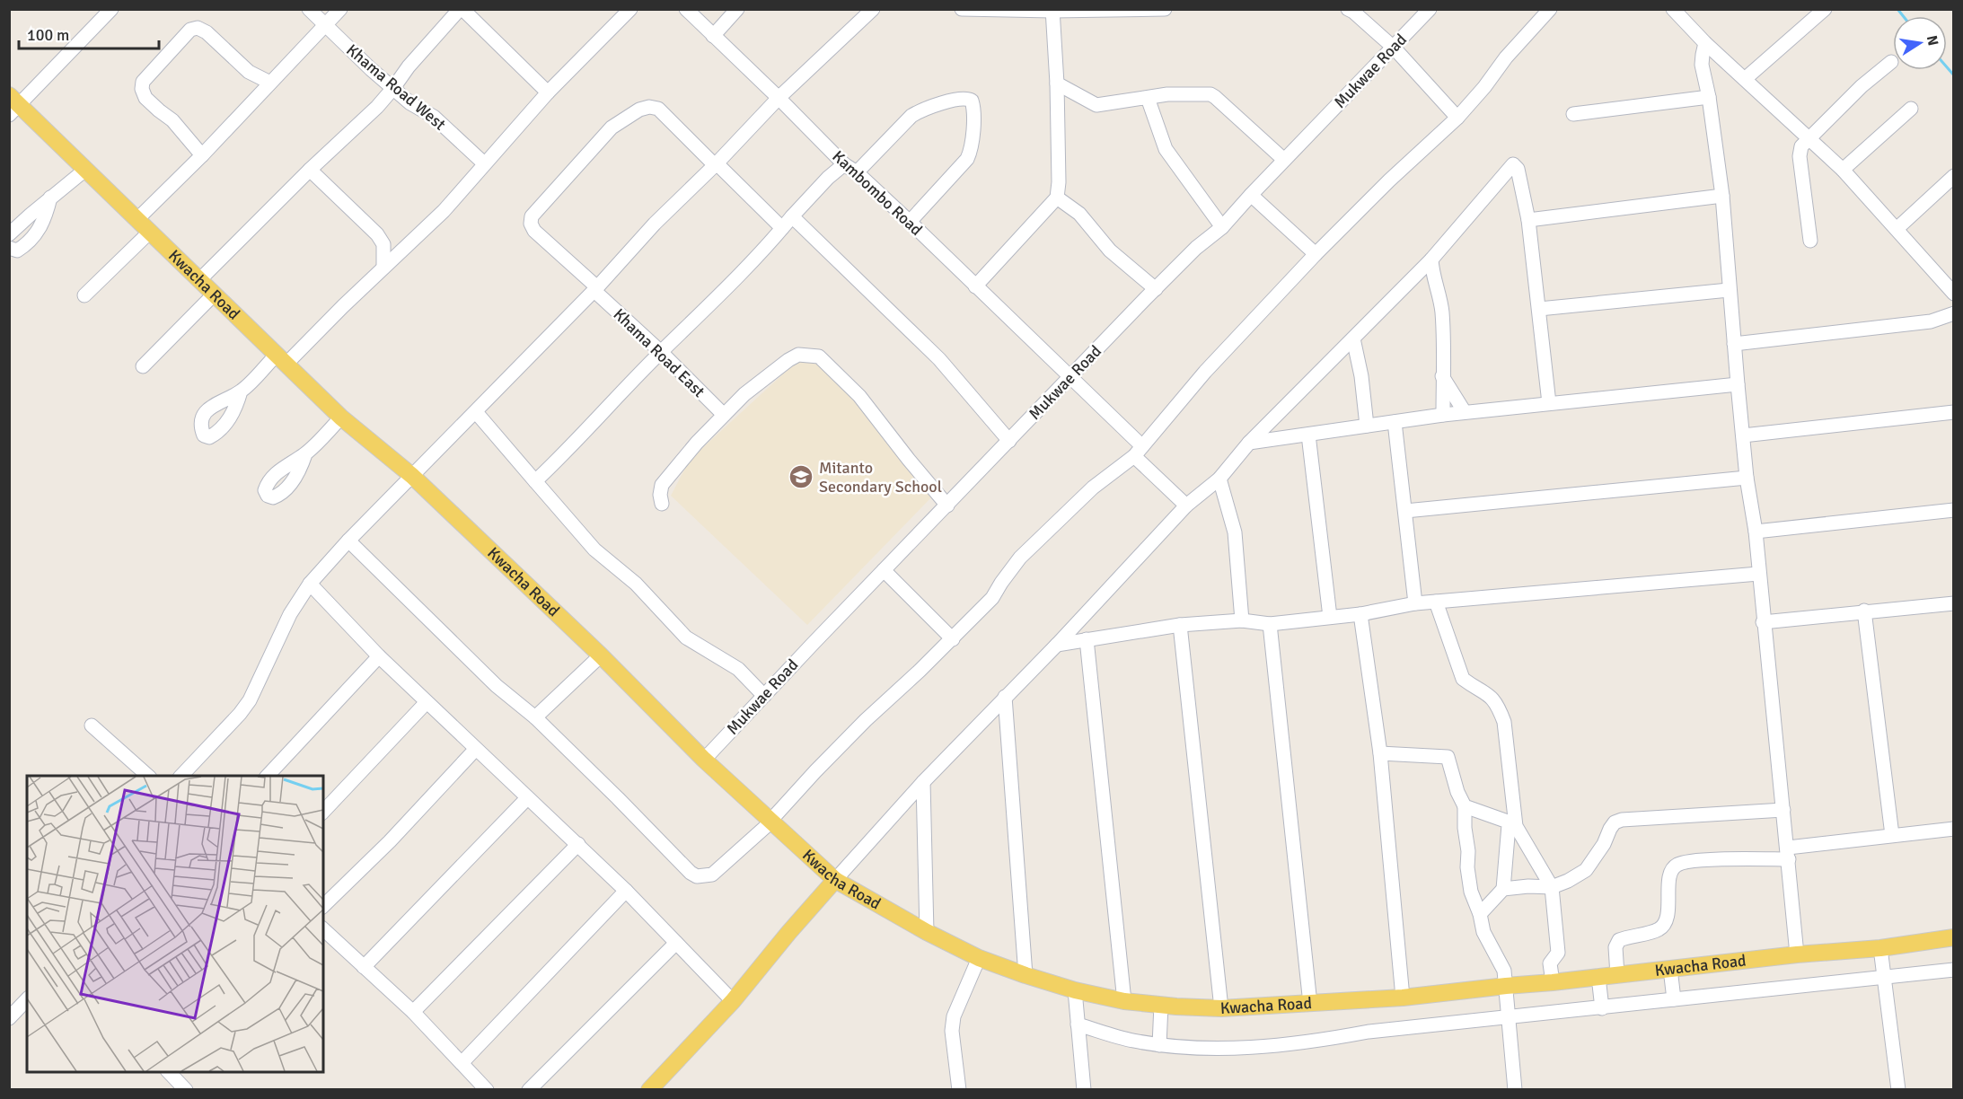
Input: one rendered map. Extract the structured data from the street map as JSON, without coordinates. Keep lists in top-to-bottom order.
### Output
{
  "streets": {
    "main road": ["Kwacha Road"],
    "street": [
      "Mukwae Road",
      "Khama Road West",
      "Kambombo Road",
      "Khama Road East"
    ]
  },
  "crossings": [
    ["Mukwae Road", "Kambombo Road"],
    ["Mukwae Road", "Kwacha Road"]
  ],
  "places": {
    "school or university": ["Mitanto Secondary School"]
  },
  "scale_bar": "100 m",
  "north": "right"
}
